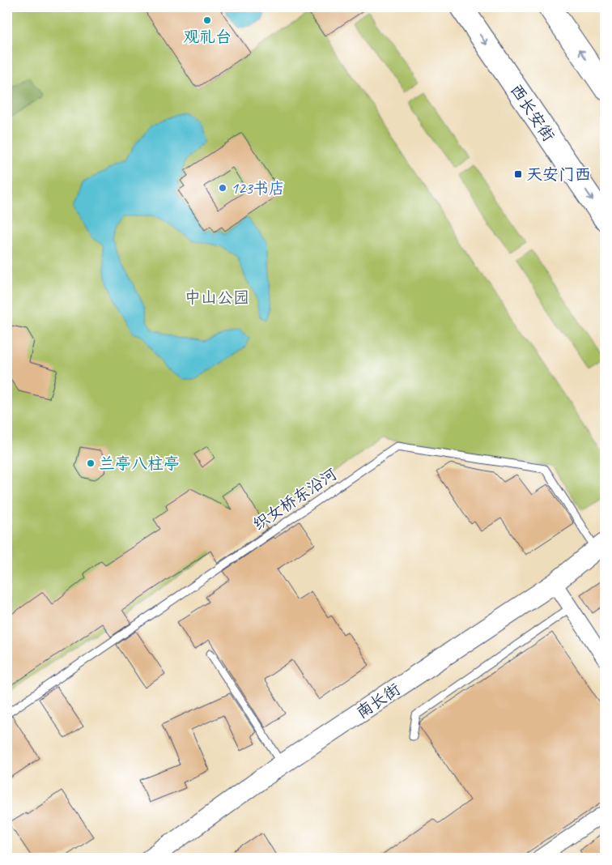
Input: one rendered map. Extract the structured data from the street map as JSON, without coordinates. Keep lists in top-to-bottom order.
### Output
{
  "streets": {
    "highway": ["西长安街"],
    "street": ["南长街"],
    "lane": ["织女桥东沿河"]
  },
  "crossings": [
    ["织女桥东沿河", "南长街"]
  ],
  "parks": ["中山公园"],
  "places": {
    "other": ["观礼台", "123书店", "兰亭八柱亭"],
    "transit": ["天安门西"]
  }
}
